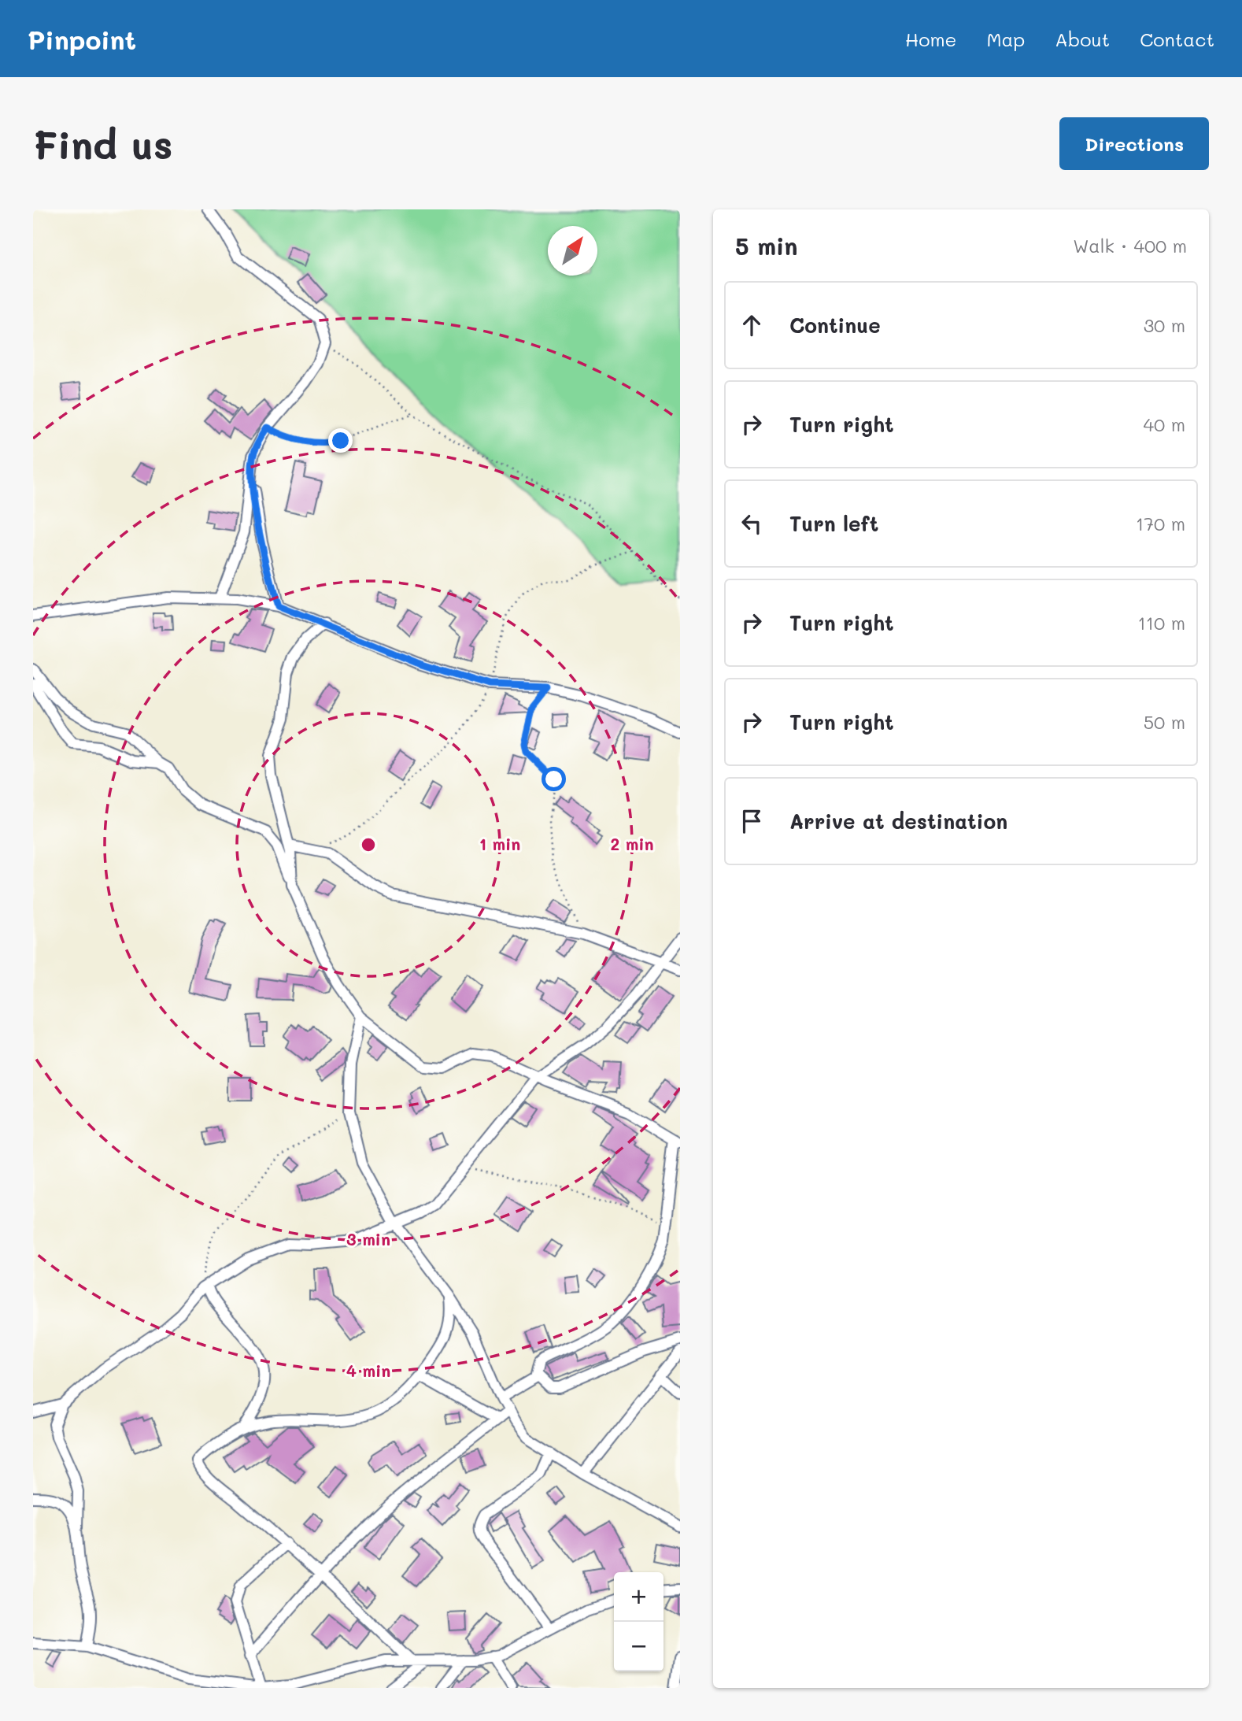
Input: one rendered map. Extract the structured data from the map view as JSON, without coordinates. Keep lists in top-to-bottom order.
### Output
{
  "north": "top right",
  "page": {
    "header": "Pinpoint",
    "nav": [
      "Home",
      "Map",
      "About",
      "Contact"
    ],
    "buttons": "Directions",
    "title": "Find us",
    "heading": ["5 min", "Walk · 400 m"],
    "list": [
      ["Continue", "30 m"],
      ["Turn right", "40 m"],
      ["Turn left", "170 m"],
      ["Turn right", "110 m"],
      ["Turn right", "50 m"],
      "Arrive at destination"
    ],
    "map_buttons": ["+", "−"]
  },
  "rings": [
    "1 min",
    "2 min",
    "3 min",
    "4 min"
  ]
}
